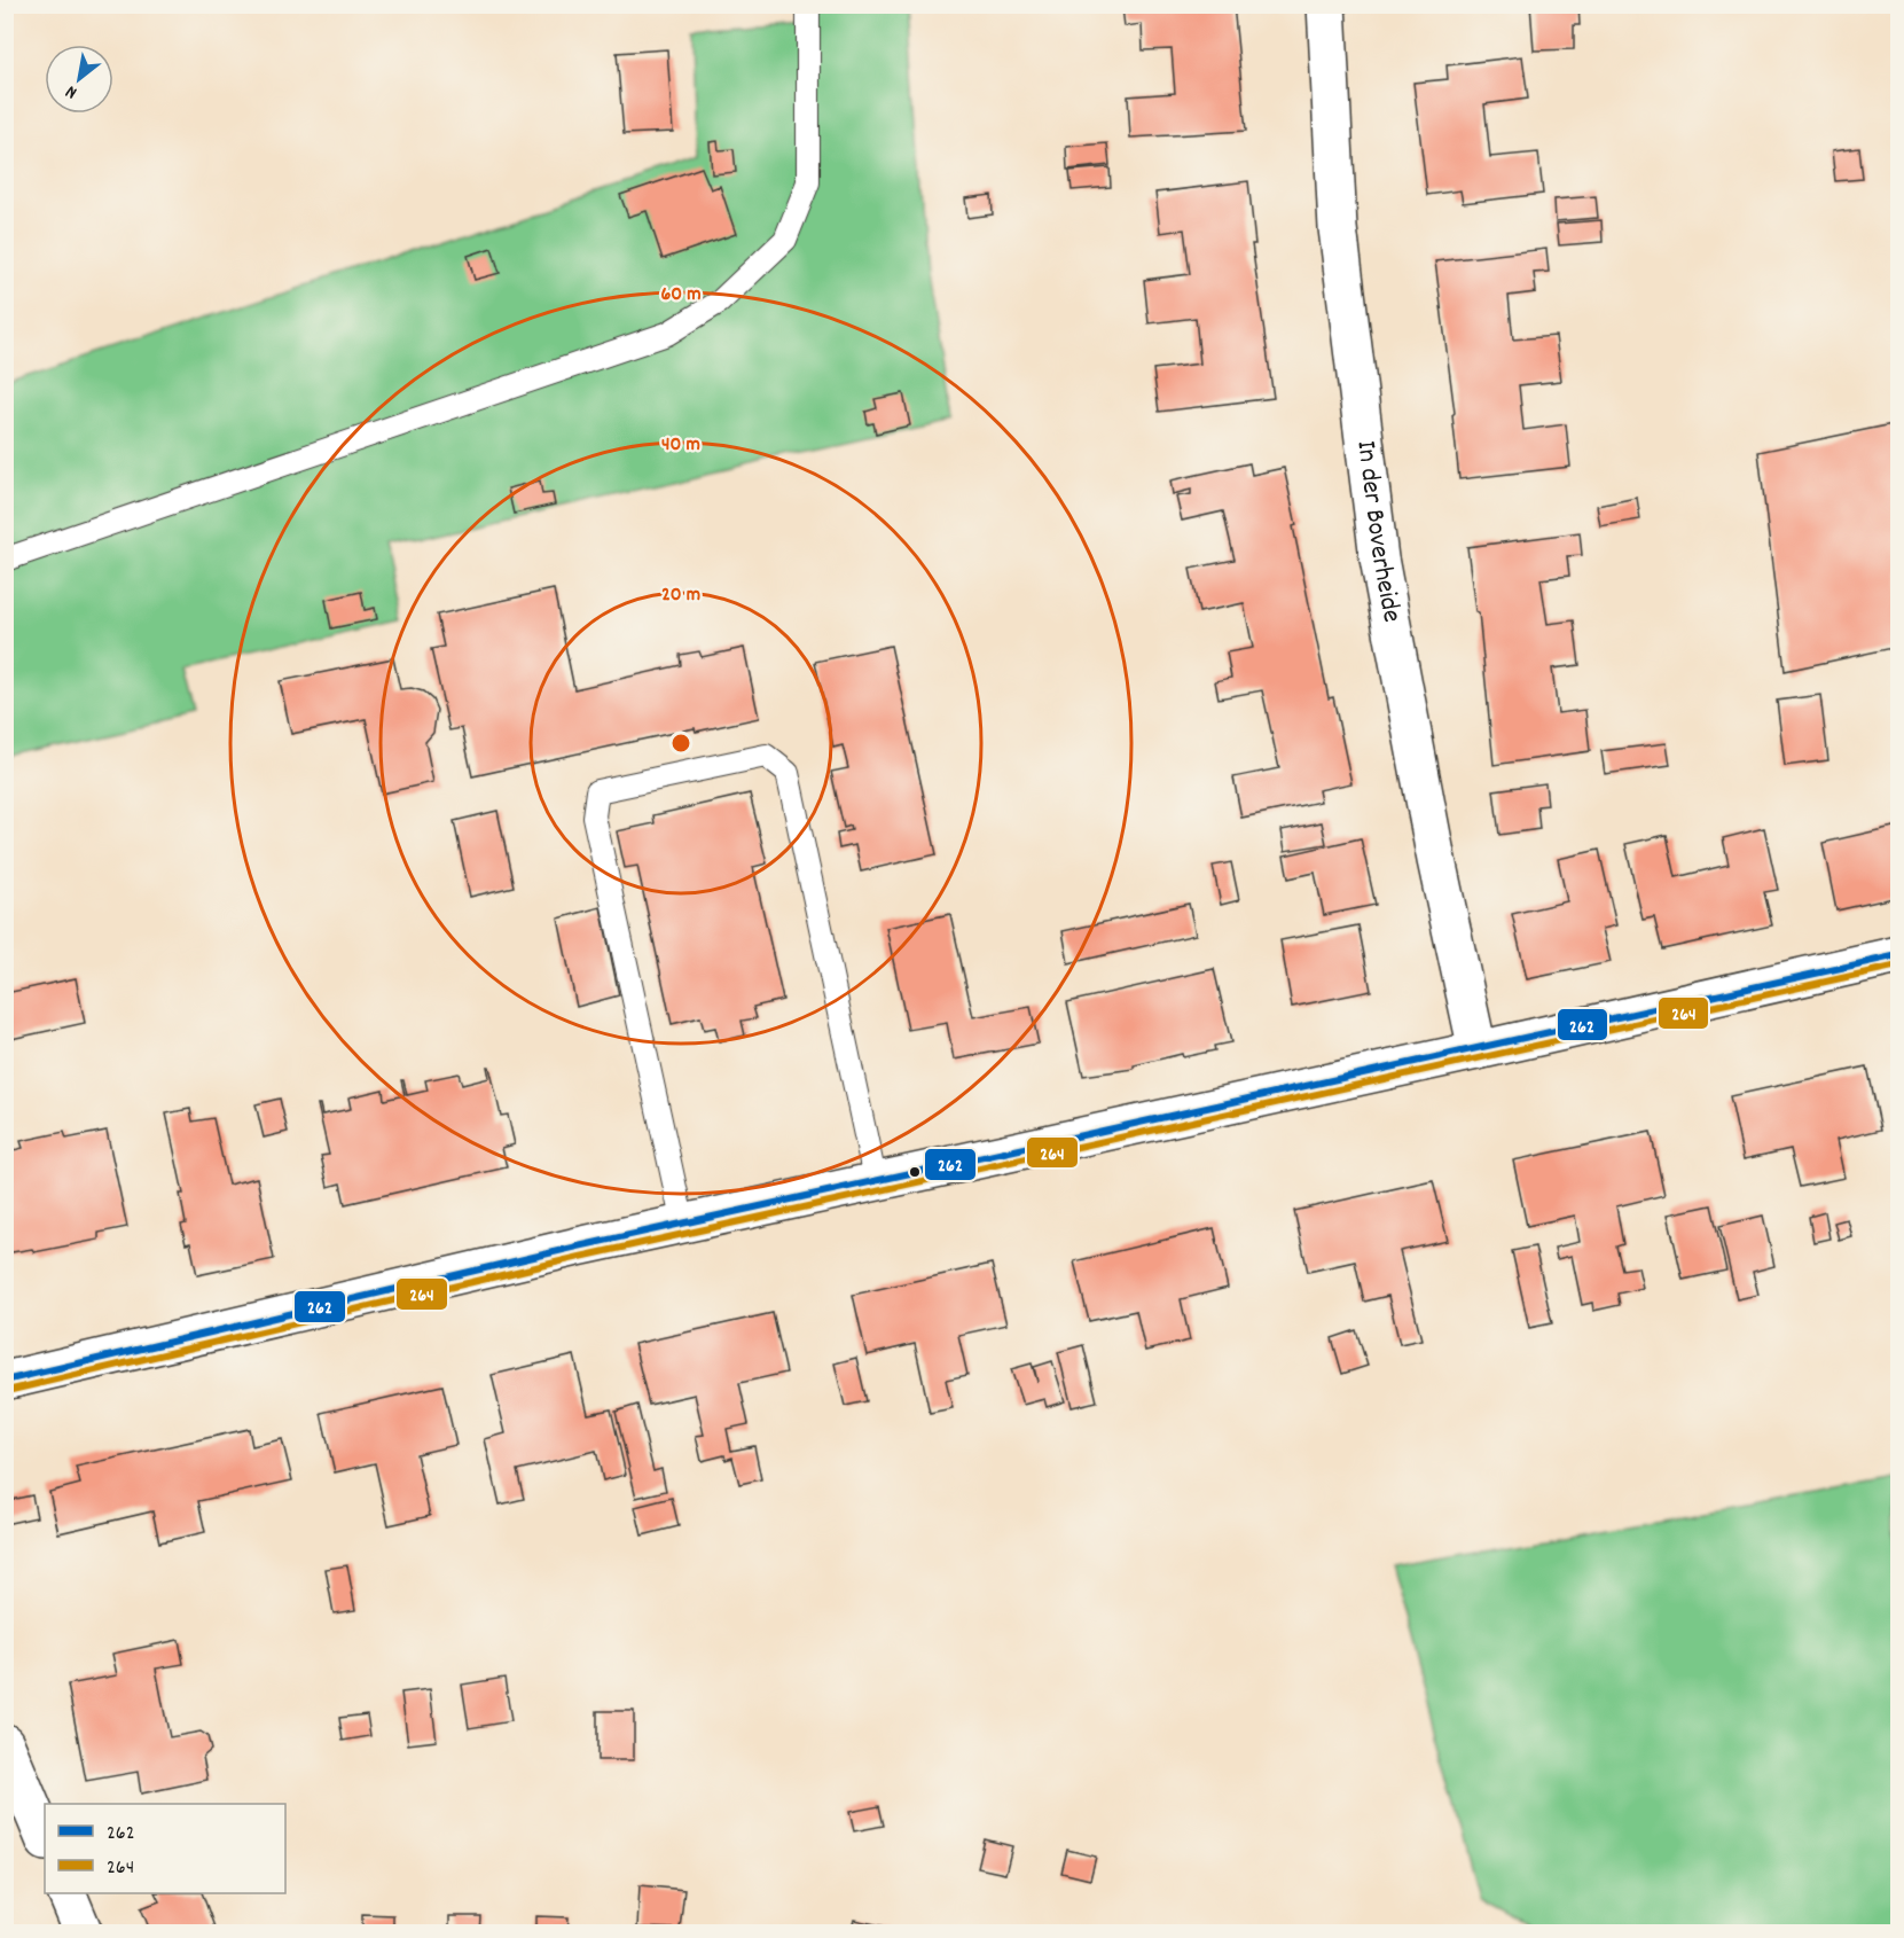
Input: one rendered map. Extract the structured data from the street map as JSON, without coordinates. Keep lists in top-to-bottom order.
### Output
{
  "streets": {
    "main road": ["In der Boverheide"]
  },
  "lines": ["transit line 262", "transit line 264"],
  "legend": ["262", "264"],
  "north": "bottom left",
  "rings": ["60 m", "40 m", "20 m"]
}
